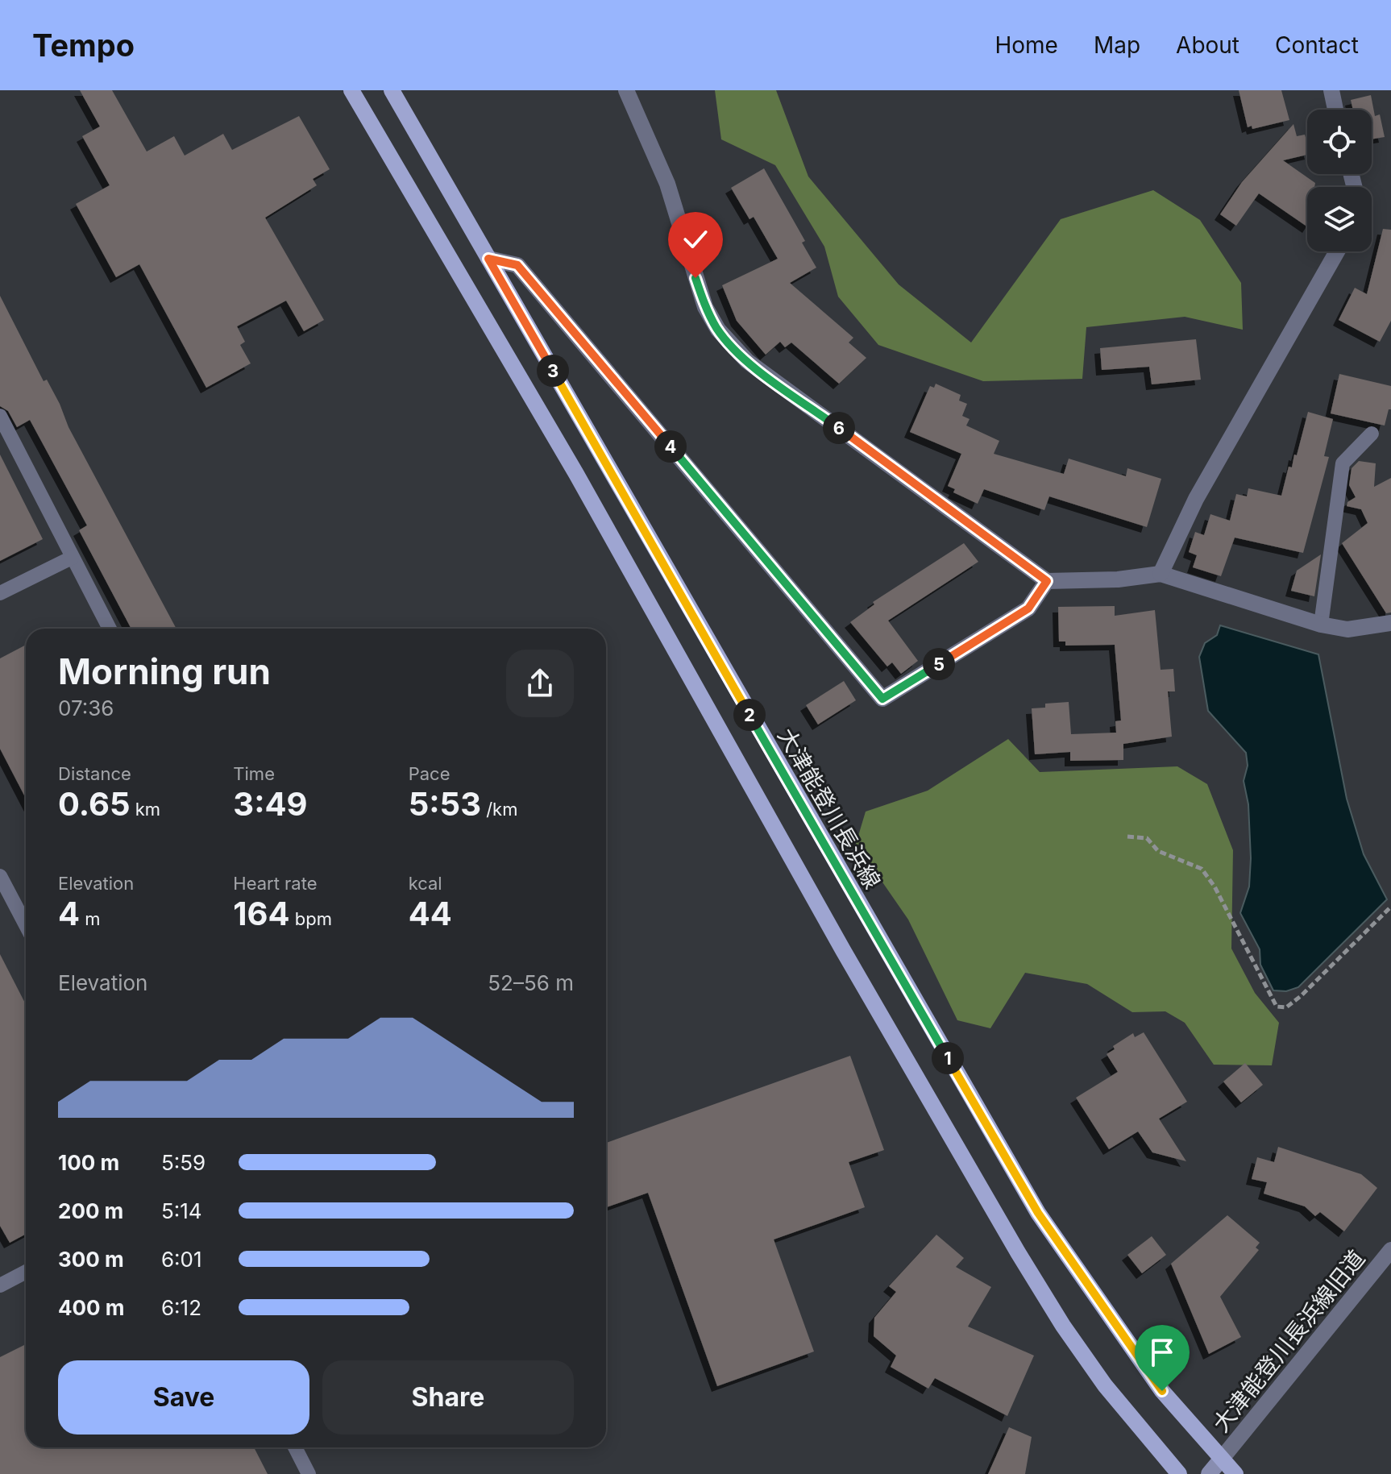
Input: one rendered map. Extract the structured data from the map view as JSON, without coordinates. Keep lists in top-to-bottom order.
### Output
{
  "streets": {
    "main road": ["大津能登川長浜線"],
    "street": ["大津能登川長浜線旧道"]
  },
  "crossings": [
    ["大津能登川長浜線", "大津能登川長浜線旧道"]
  ],
  "page": {
    "header": "Tempo",
    "nav": [
      "Home",
      "Map",
      "About",
      "Contact"
    ],
    "pins": [
      "3",
      "6",
      "4",
      "5",
      "2",
      "1"
    ],
    "heading": ["Morning run", "07:36"],
    "stats": [
      ["Distance", "0.65 km"],
      ["Time", "3:49"],
      ["Pace", "5:53 /km"],
      ["Elevation", "4 m"],
      ["Heart rate", "164 bpm"],
      ["kcal", "44"]
    ],
    "chart": ["Elevation", "52–56 m"],
    "list": [
      {
        "name": "100 m",
        "note": "5:59"
      },
      {
        "name": "200 m",
        "note": "5:14"
      },
      {
        "name": "300 m",
        "note": "6:01"
      },
      {
        "name": "400 m",
        "note": "6:12"
      }
    ],
    "buttons": ["Save", "Share"]
  }
}
